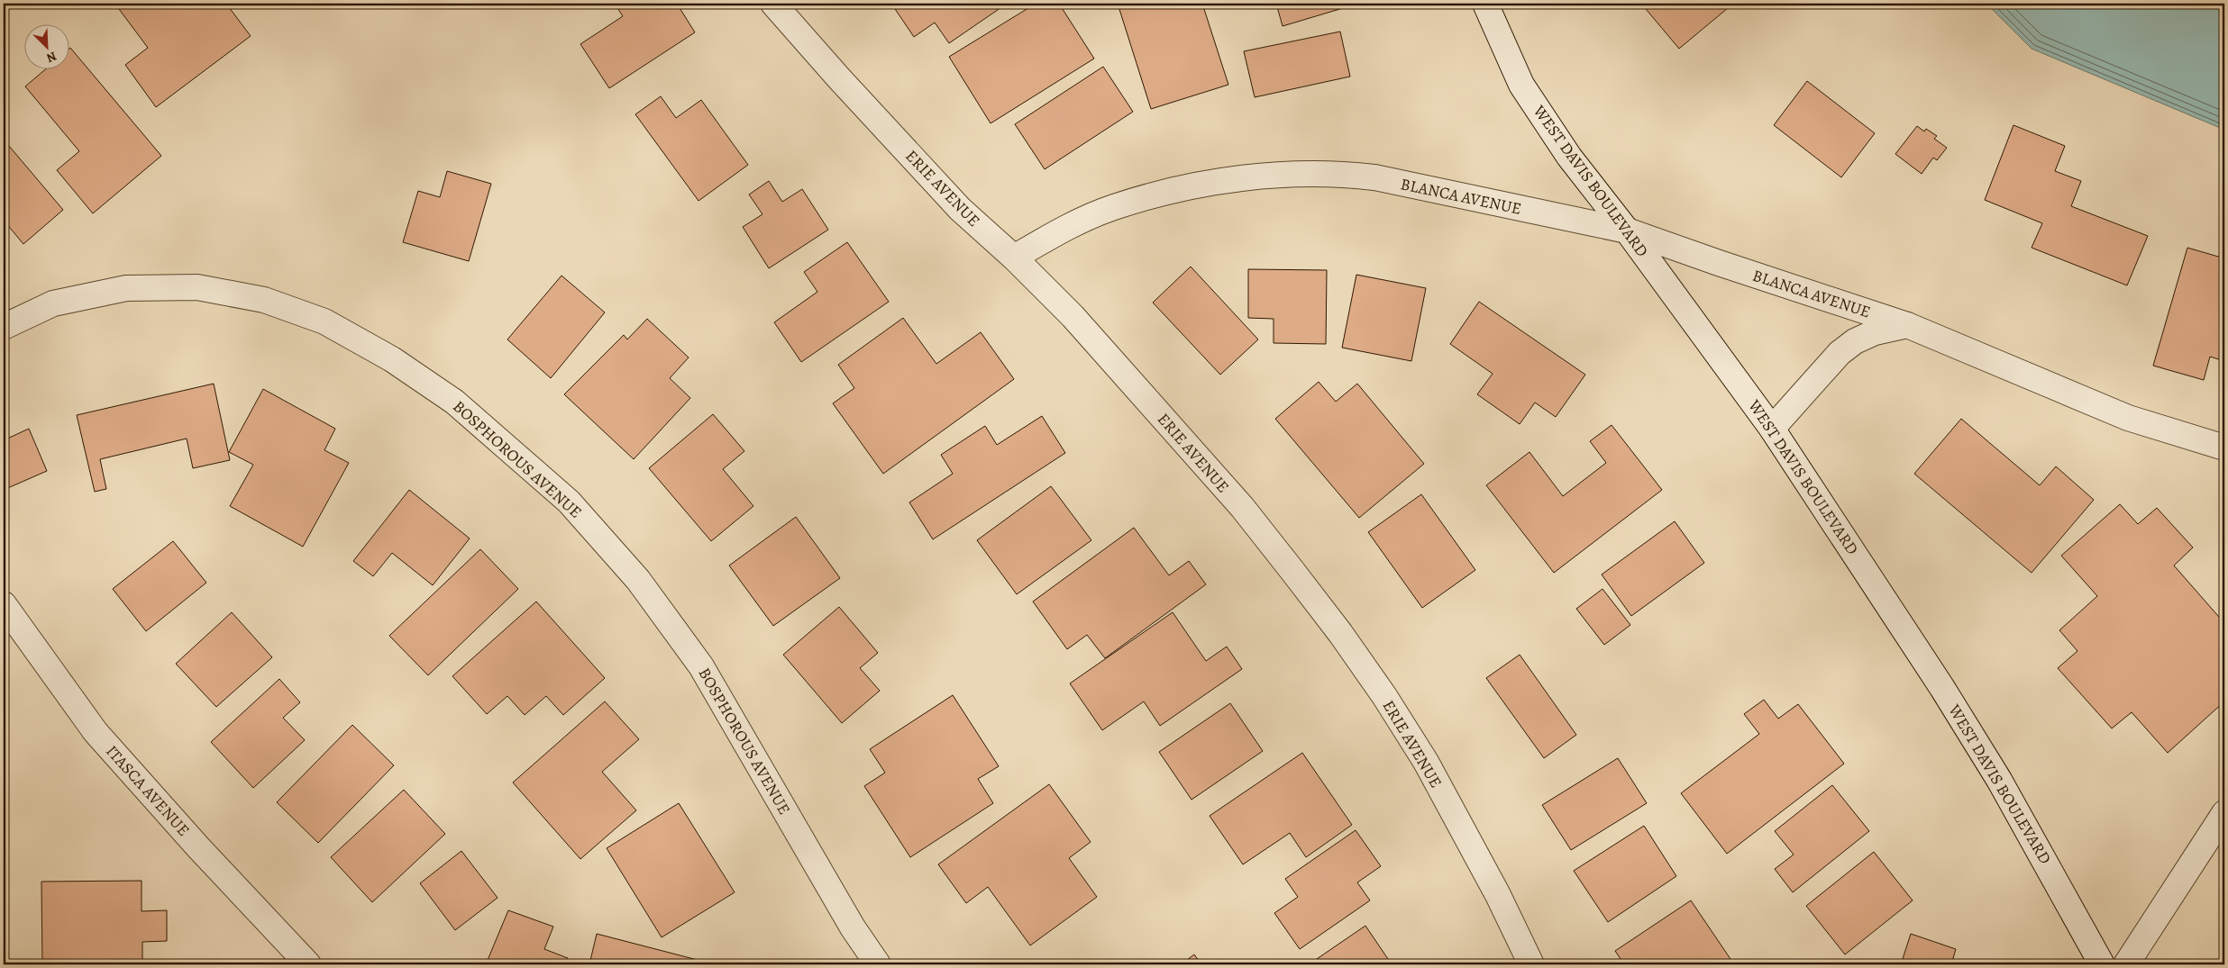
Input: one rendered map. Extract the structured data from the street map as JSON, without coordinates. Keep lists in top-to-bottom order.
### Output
{
  "streets": {
    "street": [
      "WEST DAVIS BOULEVARD",
      "ERIE AVENUE",
      "BLANCA AVENUE",
      "BOSPHOROUS AVENUE",
      "ITASCA AVENUE"
    ]
  },
  "crossings": [
    ["WEST DAVIS BOULEVARD", "BLANCA AVENUE"],
    ["ERIE AVENUE", "BLANCA AVENUE"]
  ],
  "north": "bottom right"
}
